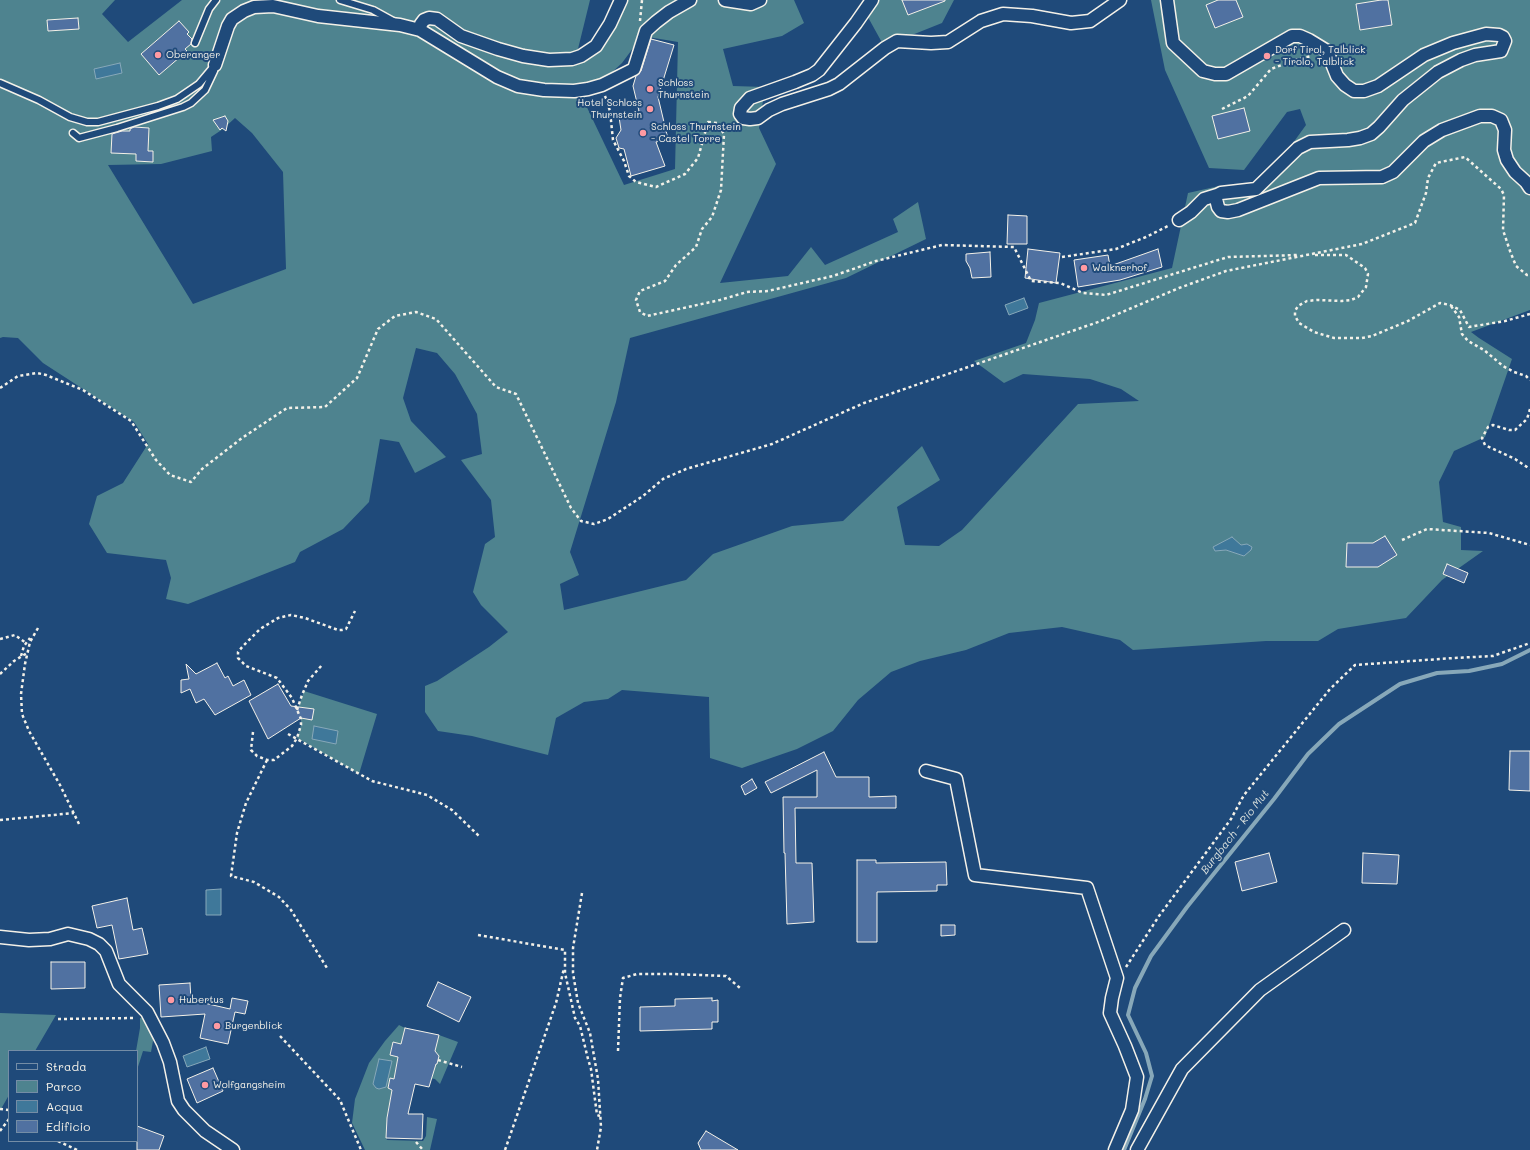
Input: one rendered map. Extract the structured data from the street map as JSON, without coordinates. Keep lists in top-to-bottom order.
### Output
{
  "water": ["Burgbach - Rio Mut"],
  "places": [
    "Oberanger",
    "Dorf Tirol, Talblick - Tirolo, Talblick",
    "Schloss Thurnstein",
    "Hotel Schloss Thurnstein",
    "Schloss Thurnstein - Castel Torre",
    "Walknerhof",
    "Hubertus",
    "Burgenblick",
    "Wolfgangsheim"
  ],
  "legend": [
    "Strada",
    "Parco",
    "Acqua",
    "Edificio"
  ]
}
